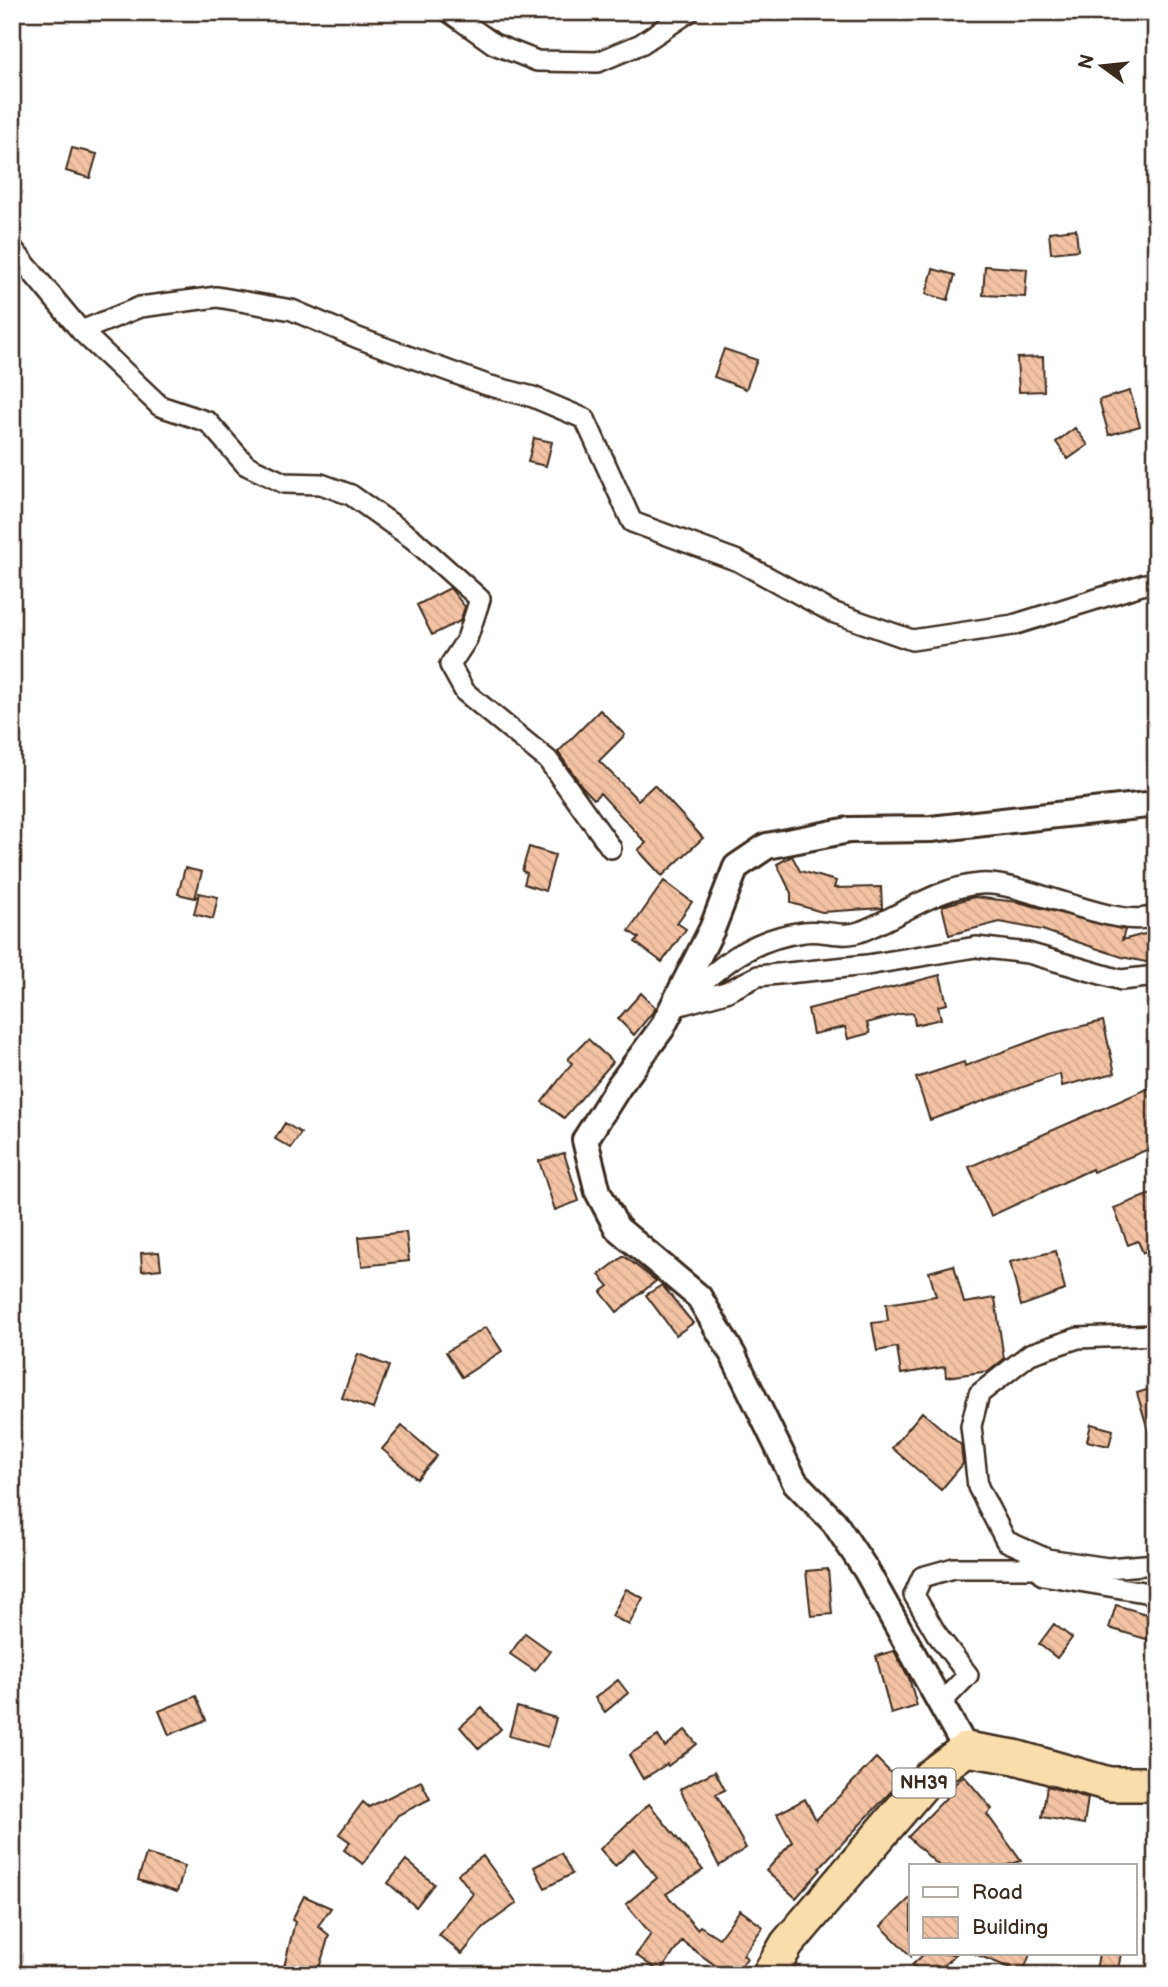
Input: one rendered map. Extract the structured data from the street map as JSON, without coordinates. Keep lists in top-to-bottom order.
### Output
{
  "streets": {
    "highway": ["NH39"]
  },
  "legend": ["Road", "Building"],
  "north": "left"
}
